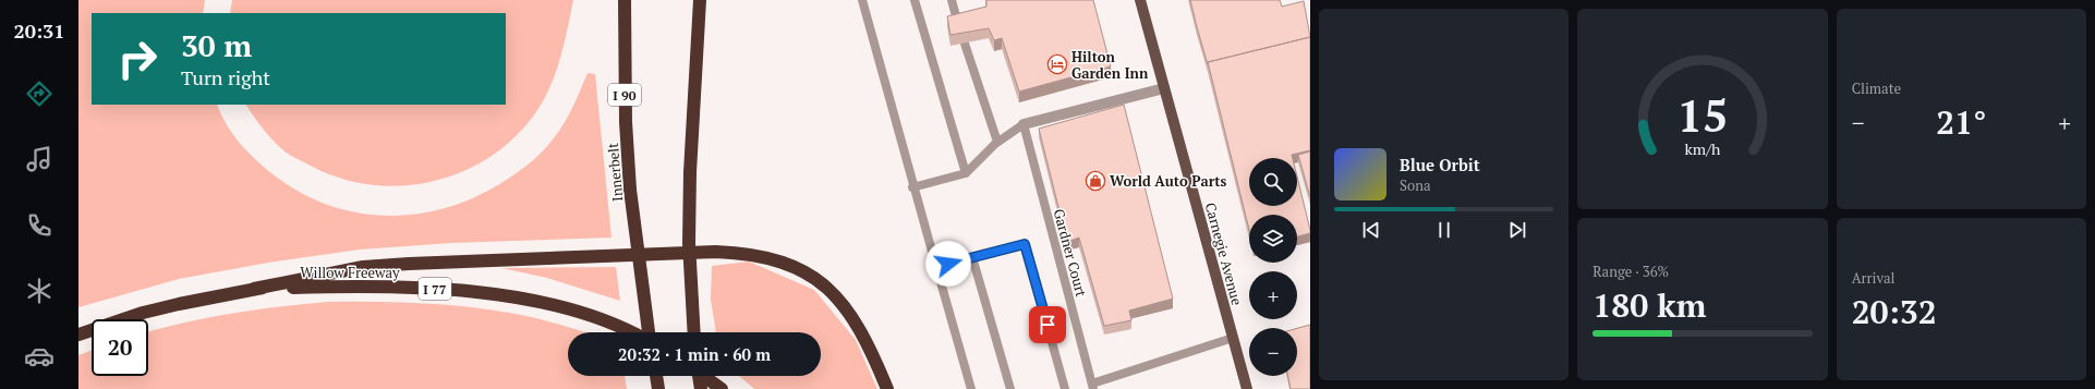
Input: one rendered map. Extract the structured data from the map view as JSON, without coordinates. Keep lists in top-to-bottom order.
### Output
{
  "streets": {
    "highway": [
      "I 90",
      "Innerbelt",
      "Willow Freeway",
      "I 77"
    ],
    "main road": ["Carnegie Avenue"],
    "lane": ["Gardner Court"]
  },
  "places": {
    "hotel": ["Hilton Garden Inn"],
    "shop": ["World Auto Parts"]
  },
  "page": {
    "tabs": "20:31",
    "tile": [
      "Climate",
      ["Range · 36%", "180 km"],
      ["Arrival", "20:32"]
    ],
    "turn": ["30 m", "Turn right"],
    "heat": ["−", "21°", "+"],
    "song": ["Blue Orbit", "Sona"],
    "map_buttons": ["+", "−"],
    "limit": "20",
    "trip": "20:32 · 1 min · 60 m",
    "gauge": ["15", "km/h"]
  }
}
